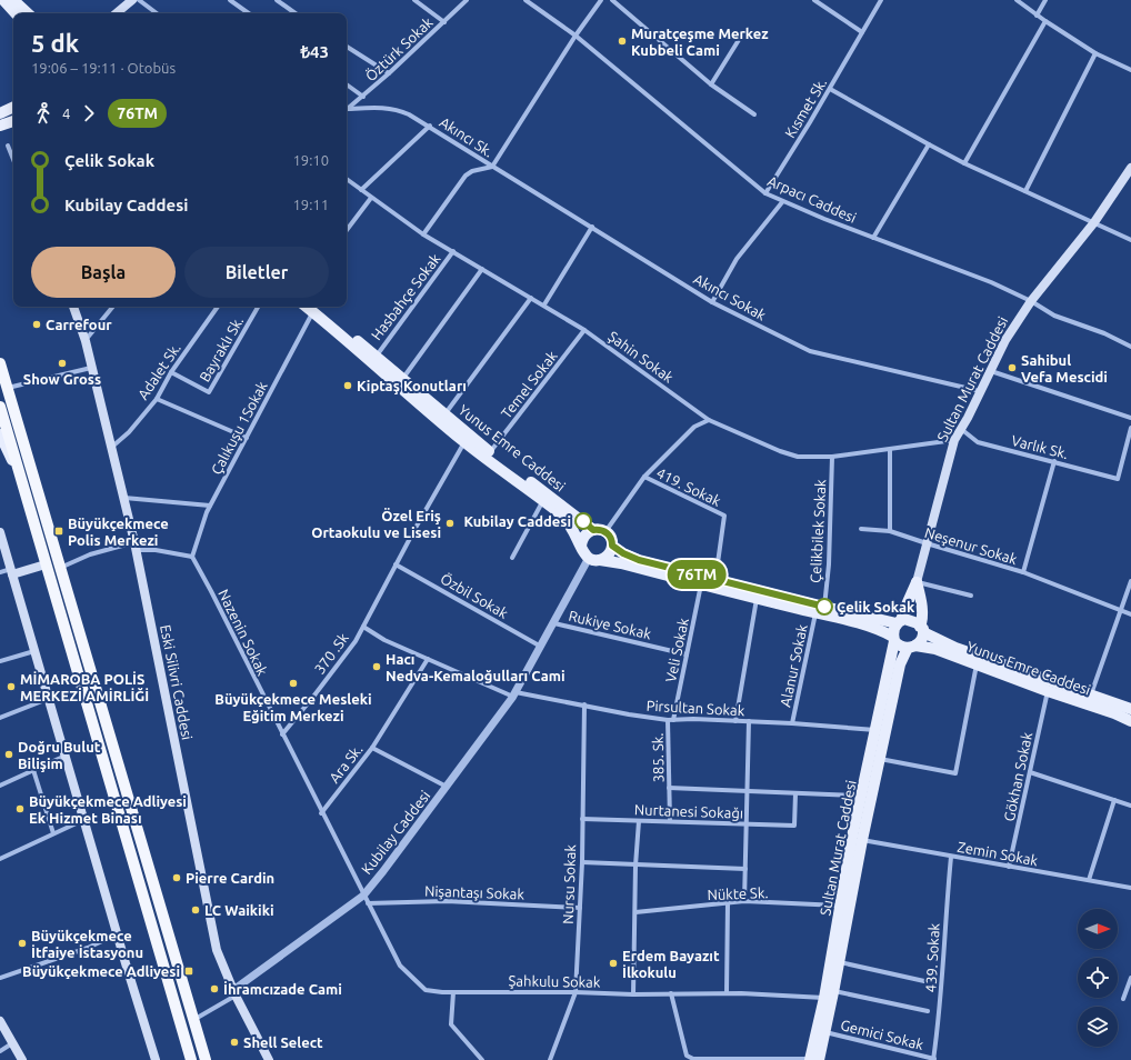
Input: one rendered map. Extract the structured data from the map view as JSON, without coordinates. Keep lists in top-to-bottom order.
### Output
{
  "streets": {
    "main road": ["Sultan Murat Caddesi", "Yunus Emre Caddesi", "Eski Silivri Caddesi"],
    "street": [
      "Öztürk Sokak",
      "Kısmet Sk.",
      "Akıncı Sk.",
      "Arpacı Caddesi",
      "Hasbahçe Sokak",
      "Akıncı Sokak",
      "Bayraklı Sk.",
      "Şahin Sokak",
      "Adalet Sk.",
      "Temel Sokak",
      "Çalıkuşu 1Sokak",
      "Varlık Sk.",
      "419. Sokak",
      "Çelikbilek Sokak",
      "Neşenur Sokak",
      "Özbil Sokak",
      "Rukiye Sokak",
      "Nazenin Sokak",
      "Veli Sokak",
      "370 .Sk",
      "Alanur Sokak",
      "Pirsultan Sokak",
      "385. Sk.",
      "Ara Sk.",
      "Gökhan Sokak",
      "Nurtanesi Sokağı",
      "Kubilay Caddesi",
      "Zemin Sokak",
      "Nursu Sokak",
      "Nişantaşı Sokak",
      "Nükte Sk.",
      "439. Sokak",
      "Şahkulu Sokak",
      "Gemici Sokak"
    ]
  },
  "crossings": [
    ["Öztürk Sokak", "Akıncı Sk."],
    ["Kısmet Sk.", "Arpacı Caddesi"],
    ["Akıncı Sk.", "Akıncı Sokak"],
    ["Arpacı Caddesi", "Sultan Murat Caddesi"],
    ["Hasbahçe Sokak", "Şahin Sokak"],
    ["Hasbahçe Sokak", "Yunus Emre Caddesi"],
    ["Akıncı Sokak", "Sultan Murat Caddesi"],
    ["Bayraklı Sk.", "Adalet Sk."],
    ["Şahin Sokak", "Sultan Murat Caddesi"],
    ["Şahin Sokak", "Temel Sokak"],
    ["Şahin Sokak", "Çelikbilek Sokak"],
    ["Adalet Sk.", "Eski Silivri Caddesi"],
    ["Sultan Murat Caddesi", "Varlık Sk."],
    ["Sultan Murat Caddesi", "Yunus Emre Caddesi"],
    ["Sultan Murat Caddesi", "Neşenur Sokak"],
    ["Sultan Murat Caddesi", "Pirsultan Sokak"],
    ["Sultan Murat Caddesi", "Zemin Sokak"],
    ["Sultan Murat Caddesi", "Nükte Sk."],
    ["Sultan Murat Caddesi", "Şahkulu Sokak"],
    ["Sultan Murat Caddesi", "Gemici Sokak"],
    ["Temel Sokak", "Yunus Emre Caddesi"],
    ["Çalıkuşu 1Sokak", "Yunus Emre Caddesi"],
    ["Çalıkuşu 1Sokak", "Nazenin Sokak"],
    ["Yunus Emre Caddesi", "Gökhan Sokak"],
    ["Yunus Emre Caddesi", "Kubilay Caddesi"],
    ["Çelikbilek Sokak", "Alanur Sokak"],
    ["Özbil Sokak", "370 .Sk"],
    ["Özbil Sokak", "Kubilay Caddesi"],
    ["Rukiye Sokak", "Veli Sokak"],
    ["Rukiye Sokak", "Kubilay Caddesi"],
    ["Nazenin Sokak", "370 .Sk"],
    ["Nazenin Sokak", "Ara Sk."],
    ["Nazenin Sokak", "Kubilay Caddesi"],
    ["Nazenin Sokak", "Şahkulu Sokak"],
    ["Veli Sokak", "Pirsultan Sokak"],
    ["Veli Sokak", "385. Sk."],
    ["370 .Sk", "Pirsultan Sokak"],
    ["Alanur Sokak", "Pirsultan Sokak"],
    ["Eski Silivri Caddesi", "Kubilay Caddesi"],
    ["Pirsultan Sokak", "385. Sk."],
    ["Pirsultan Sokak", "Ara Sk."],
    ["Pirsultan Sokak", "Kubilay Caddesi"],
    ["Pirsultan Sokak", "Nursu Sokak"],
    ["385. Sk.", "Nurtanesi Sokağı"],
    ["Gökhan Sokak", "Zemin Sokak"],
    ["Nurtanesi Sokağı", "Nursu Sokak"],
    ["Kubilay Caddesi", "Şahkulu Sokak"],
    ["Zemin Sokak", "439. Sokak"],
    ["Nursu Sokak", "Nişantaşı Sokak"],
    ["Nursu Sokak", "Şahkulu Sokak"],
    ["Nişantaşı Sokak", "Şahkulu Sokak"],
    ["439. Sokak", "Gemici Sokak"]
  ],
  "places": {
    "other": [
      "Muratçeşme Merkez Kubbeli Cami",
      "Carrefour",
      "Show Gross",
      "Sahibul Vefa Mescidi",
      "Kiptaş Konutları",
      "Kubilay Caddesi",
      "Özel Eriş Ortaokulu ve Lisesi",
      "Çelik Sokak",
      "Hacı Nedva-Kemaloğulları Cami",
      "Büyükçekmece Mesleki Eğitim Merkezi",
      "MİMAROBA POLİS MERKEZİ AMİRLİĞİ",
      "Doğru Bulut Bilişim",
      "Büyükçekmece Adliyesi Ek Hizmet Binası",
      "Pierre Cardin",
      "LC Waikiki",
      "Büyükçekmece İtfaiye İstasyonu",
      "Erdem Bayazıt İlkokulu",
      "İhramcızade Cami",
      "Shell Select"
    ],
    "transit": ["Büyükçekmece Polis Merkezi", "Büyükçekmece Adliyesi"]
  },
  "lines": ["bus line 76TM"],
  "north": "right",
  "page": {
    "on_map": "76TM",
    "heading": ["5 dk", "19:06 – 19:11 · Otobüs", "₺43"],
    "legs": ["4", "76TM"],
    "list": [
      {
        "name": "Çelik Sokak",
        "value": "19:10"
      },
      {
        "name": "Kubilay Caddesi",
        "value": "19:11"
      }
    ],
    "buttons": ["Başla", "Biletler"]
  }
}
